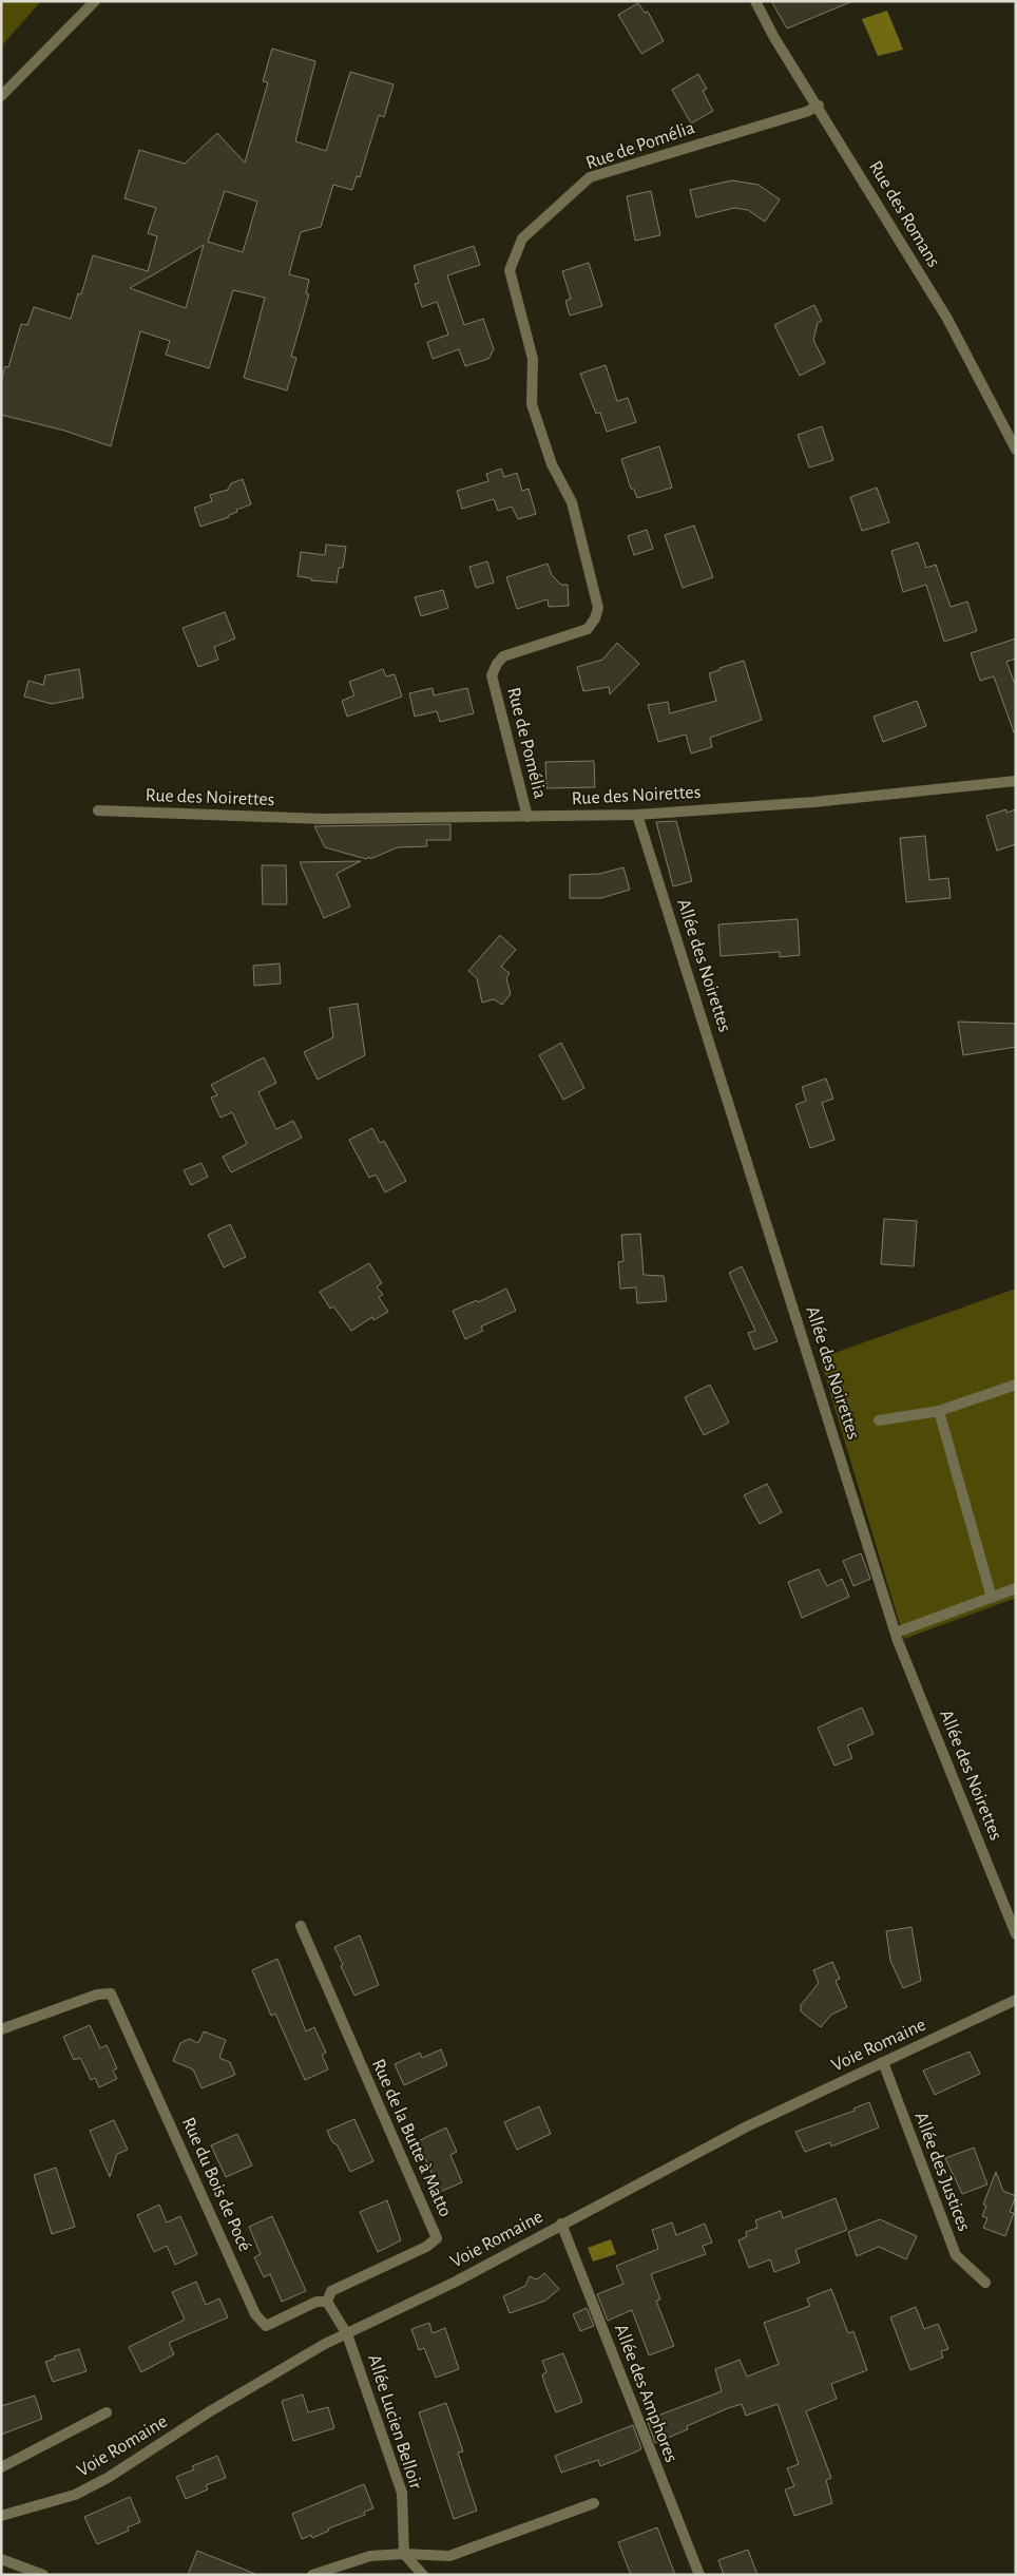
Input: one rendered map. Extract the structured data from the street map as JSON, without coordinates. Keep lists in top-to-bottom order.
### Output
{
  "streets": {
    "street": [
      "Rue de Pomélia",
      "Rue des Romans",
      "Rue des Noirettes",
      "Allée des Noirettes",
      "Voie Romaine",
      "Rue de la Butte à Matto",
      "Allée des Justices",
      "Rue du Bois de Pocé",
      "Allée des Amphores",
      "Allée Lucien Belloir"
    ]
  },
  "crossings": [
    ["Rue de Pomélia", "Rue des Romans"],
    ["Rue de Pomélia", "Rue des Noirettes"],
    ["Rue des Noirettes", "Allée des Noirettes"],
    ["Voie Romaine", "Allée des Justices"],
    ["Voie Romaine", "Allée des Amphores"],
    ["Voie Romaine", "Allée Lucien Belloir"],
    ["Rue de la Butte à Matto", "Rue du Bois de Pocé"]
  ]
}
